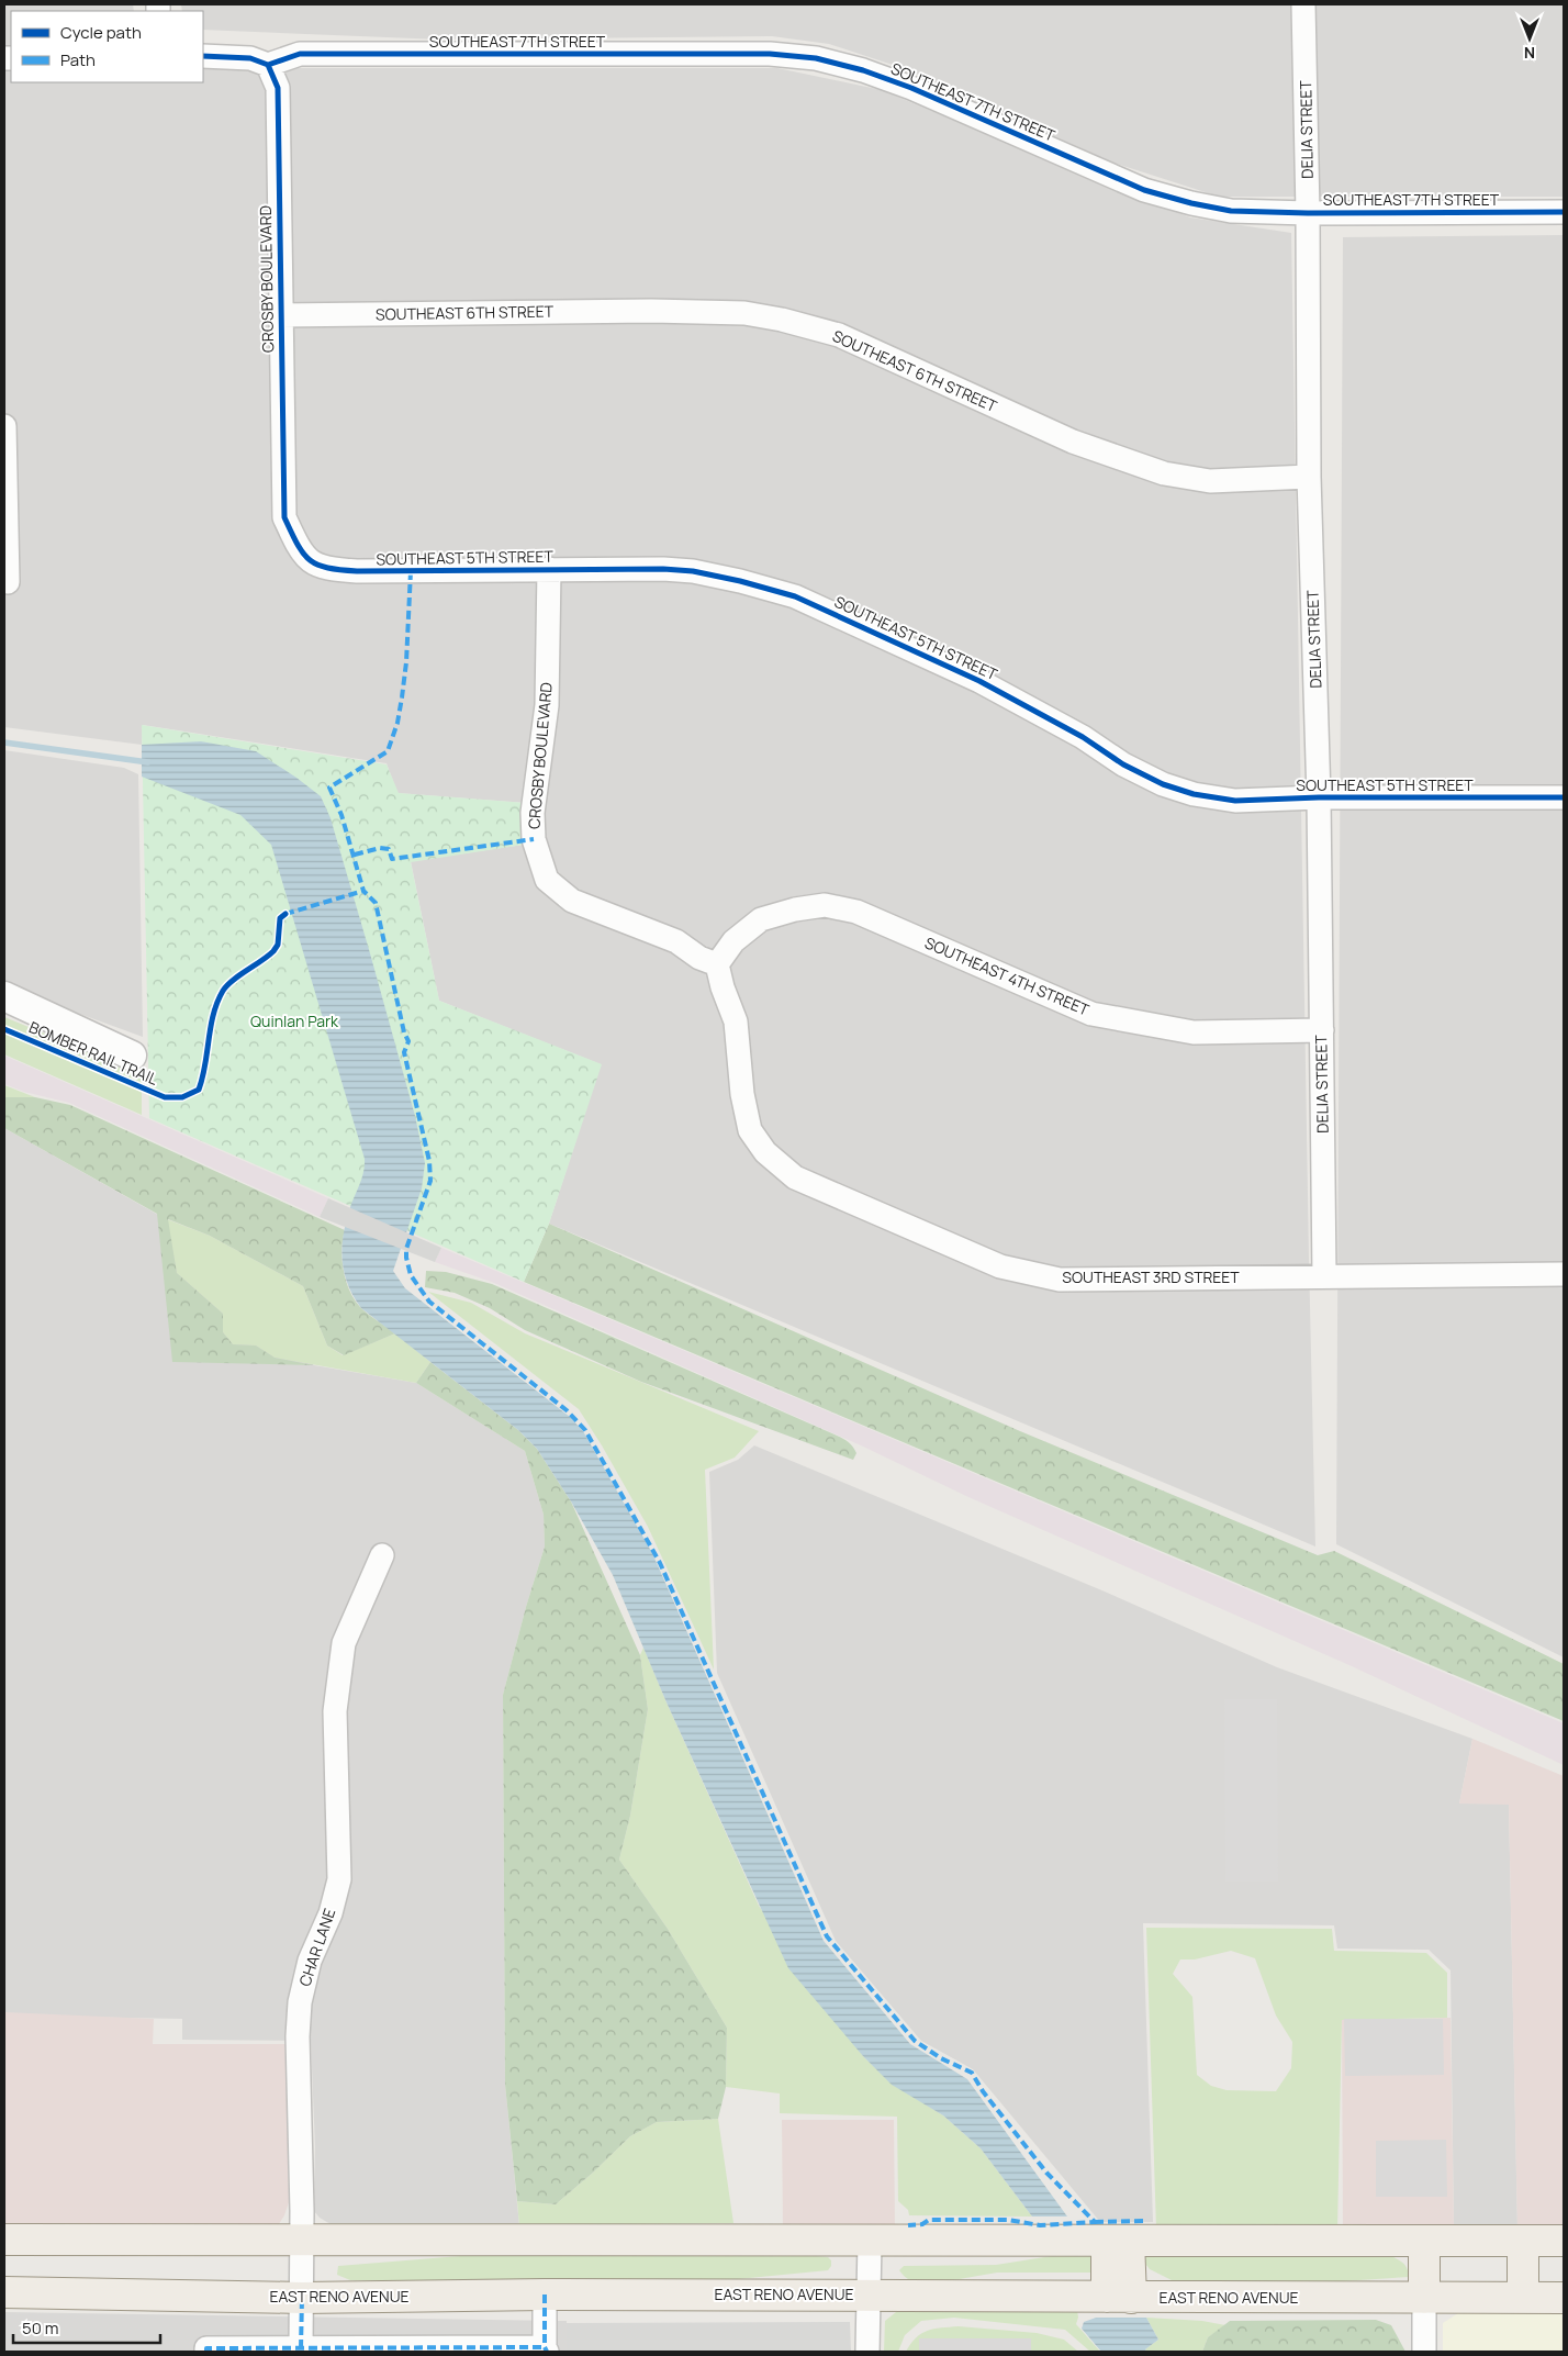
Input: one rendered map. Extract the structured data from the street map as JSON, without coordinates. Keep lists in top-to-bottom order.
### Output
{
  "streets": {
    "main road": ["EAST RENO AVENUE"],
    "street": [
      "SOUTHEAST 7TH STREET",
      "DELIA STREET",
      "CROSBY BOULEVARD",
      "SOUTHEAST 6TH STREET",
      "SOUTHEAST 5TH STREET",
      "SOUTHEAST 4TH STREET",
      "SOUTHEAST 3RD STREET",
      "CHAR LANE"
    ],
    "cycle path": ["BOMBER RAIL TRAIL"]
  },
  "crossings": [
    ["SOUTHEAST 7TH STREET", "DELIA STREET"],
    ["SOUTHEAST 7TH STREET", "CROSBY BOULEVARD"],
    ["DELIA STREET", "SOUTHEAST 6TH STREET"],
    ["DELIA STREET", "SOUTHEAST 5TH STREET"],
    ["DELIA STREET", "SOUTHEAST 4TH STREET"],
    ["DELIA STREET", "SOUTHEAST 3RD STREET"],
    ["CROSBY BOULEVARD", "SOUTHEAST 6TH STREET"],
    ["CROSBY BOULEVARD", "SOUTHEAST 5TH STREET"],
    ["CROSBY BOULEVARD", "SOUTHEAST 4TH STREET"],
    ["CROSBY BOULEVARD", "SOUTHEAST 3RD STREET"],
    ["SOUTHEAST 4TH STREET", "SOUTHEAST 3RD STREET"],
    ["CHAR LANE", "EAST RENO AVENUE"]
  ],
  "parks": ["Quinlan Park"],
  "legend": ["Cycle path", "Path"],
  "scale_bar": "50 m",
  "north": "bottom"
}
